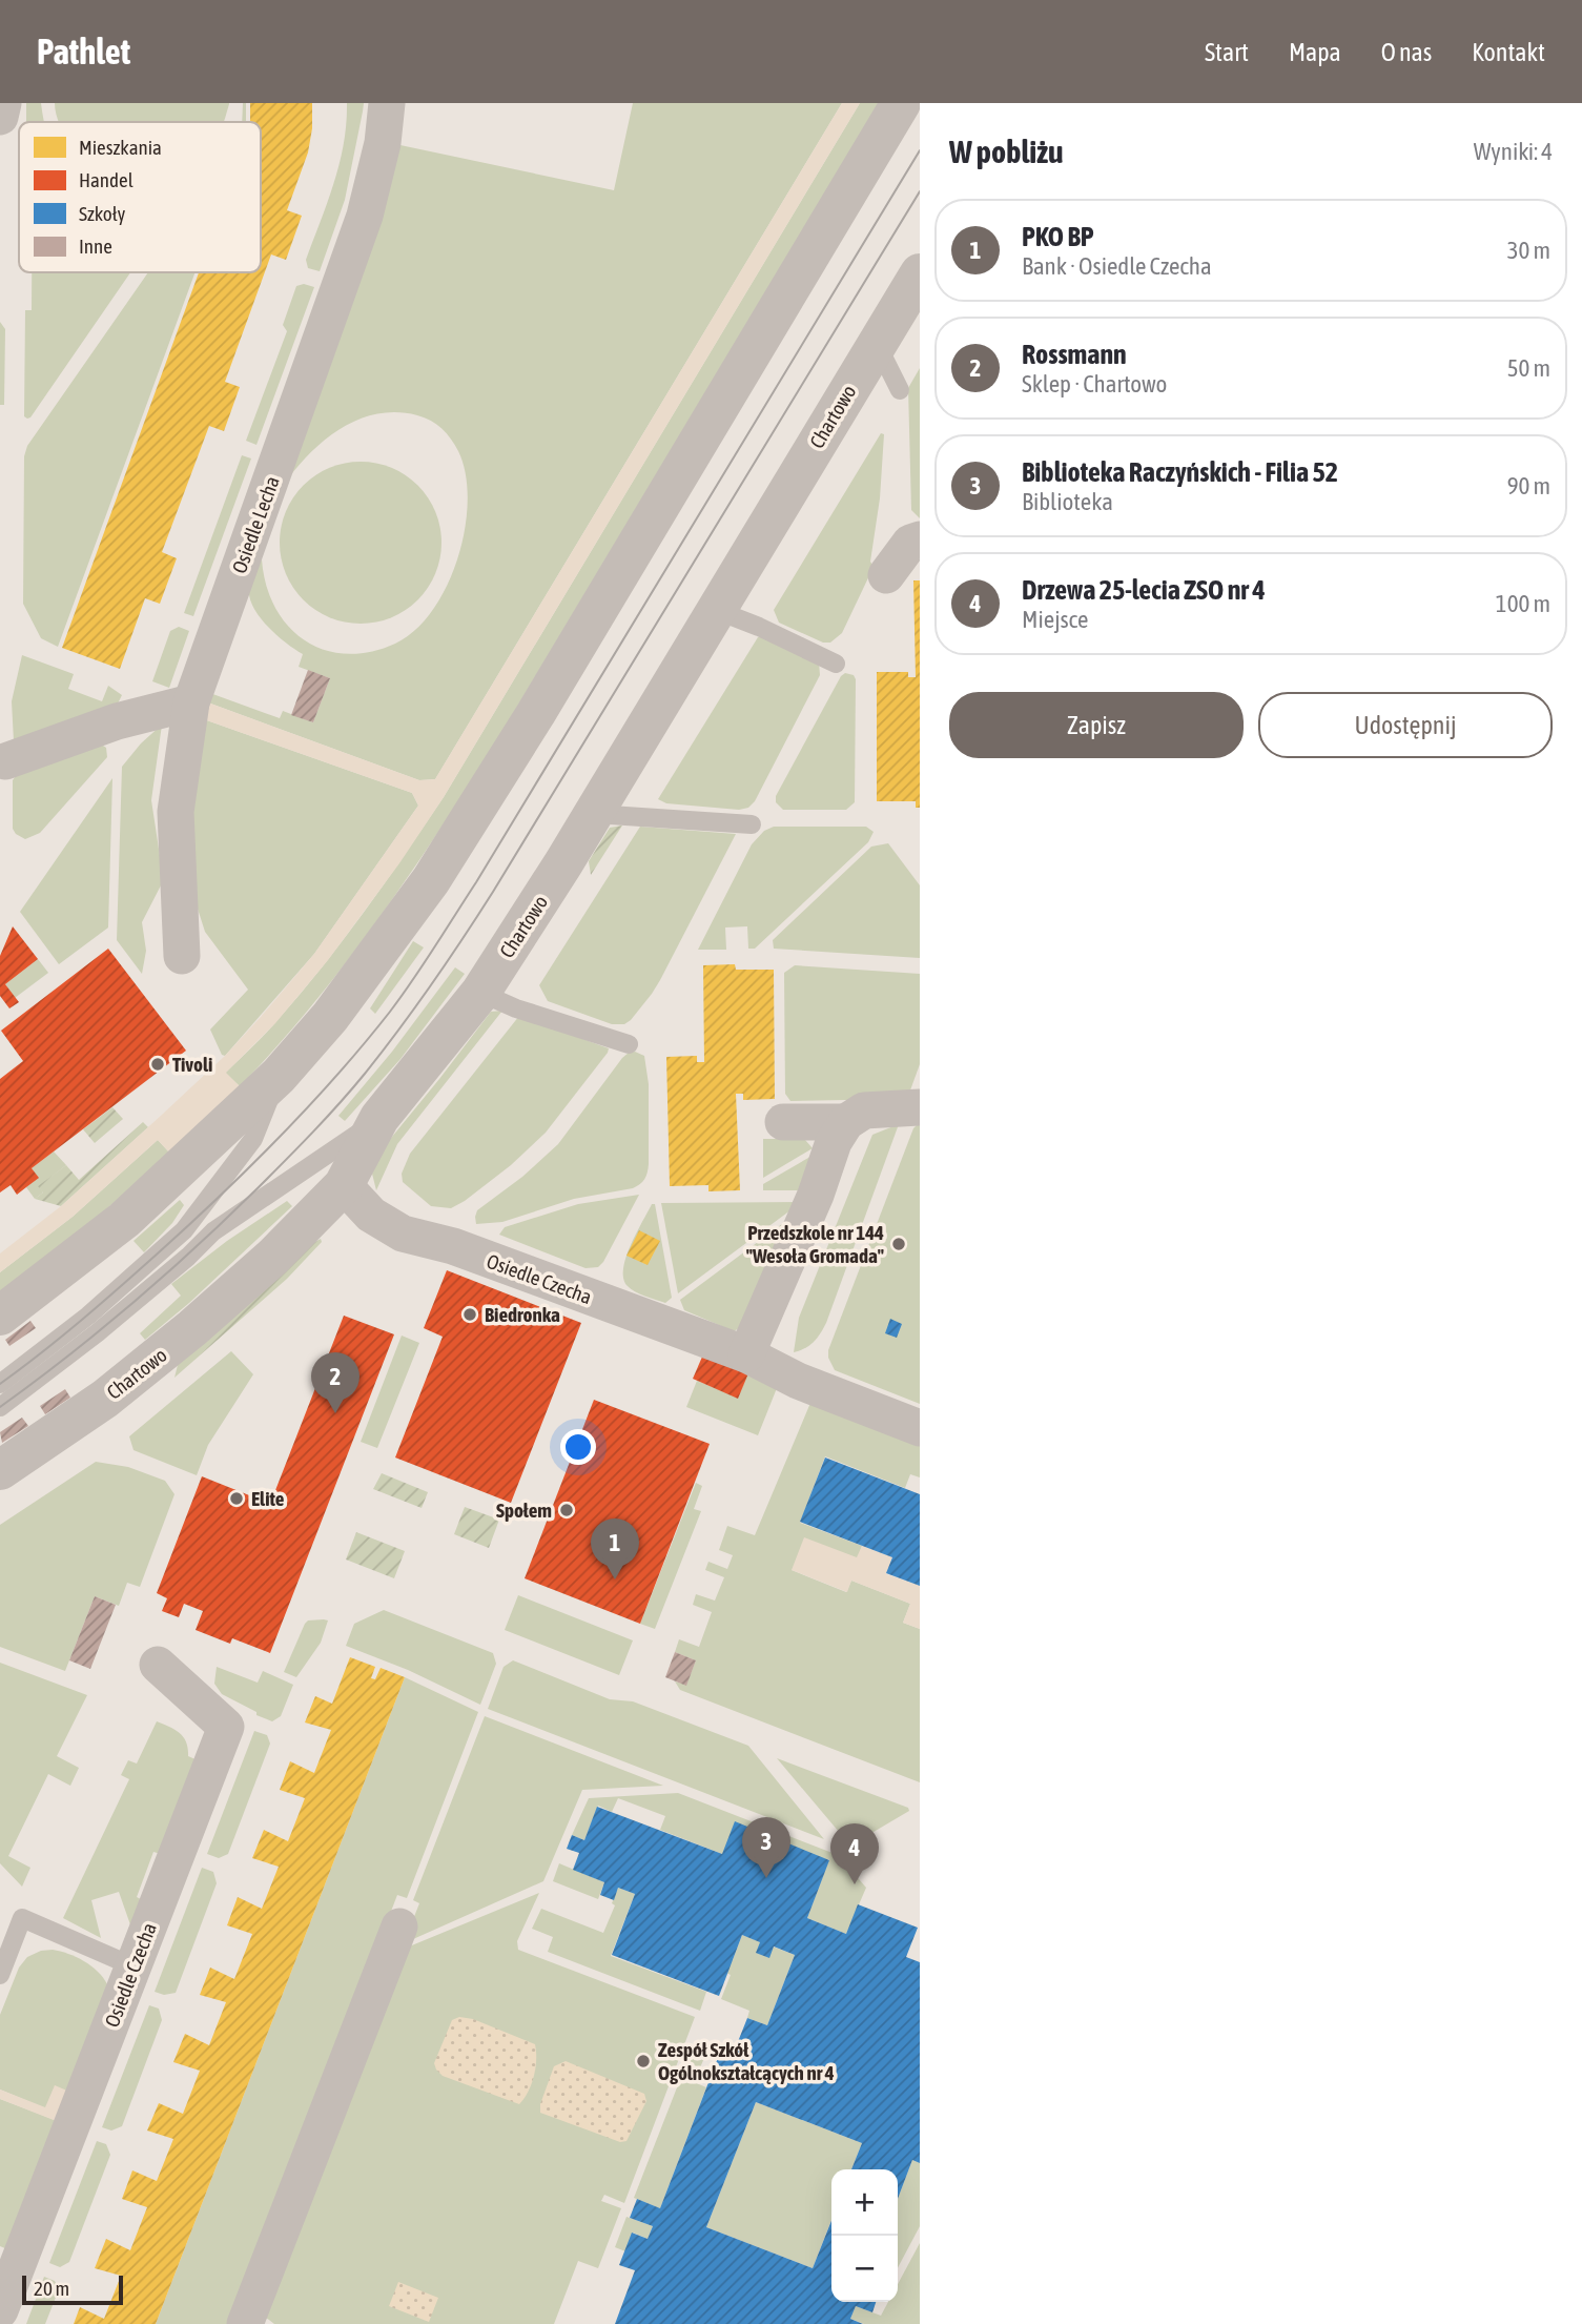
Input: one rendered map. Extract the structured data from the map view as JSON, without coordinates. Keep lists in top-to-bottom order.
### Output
{
  "streets": {
    "street": ["Chartowo", "Osiedle Lecha", "Osiedle Czecha"]
  },
  "crossings": [
    ["Chartowo", "Osiedle Czecha"]
  ],
  "places": [
    "Tivoli",
    "Przedszkole nr 144 \"Wesoła Gromada\"",
    "Biedronka",
    "Elite",
    "Społem",
    "Zespół Szkół Ogólnokształcących nr 4"
  ],
  "legend": [
    "Mieszkania",
    "Handel",
    "Szkoły",
    "Inne"
  ],
  "scale_bar": "20 m",
  "page": {
    "header": "Pathlet",
    "nav": [
      "Start",
      "Mapa",
      "O nas",
      "Kontakt"
    ],
    "heading": ["W pobliżu", "Wyniki: 4"],
    "list": [
      {
        "mark": "1",
        "name": "PKO BP",
        "note": "Bank · Osiedle Czecha",
        "value": "30 m"
      },
      {
        "mark": "2",
        "name": "Rossmann",
        "note": "Sklep · Chartowo",
        "value": "50 m"
      },
      {
        "mark": "3",
        "name": "Biblioteka Raczyńskich - Filia 52",
        "note": "Biblioteka",
        "value": "90 m"
      },
      {
        "mark": "4",
        "name": "Drzewa 25-lecia ZSO nr 4",
        "note": "Miejsce",
        "value": "100 m"
      }
    ],
    "buttons": ["Zapisz", "Udostępnij"],
    "pins": [
      "2",
      "1",
      "3",
      "4"
    ],
    "map_buttons": ["+", "−"],
    "scale": "20 m"
  }
}
